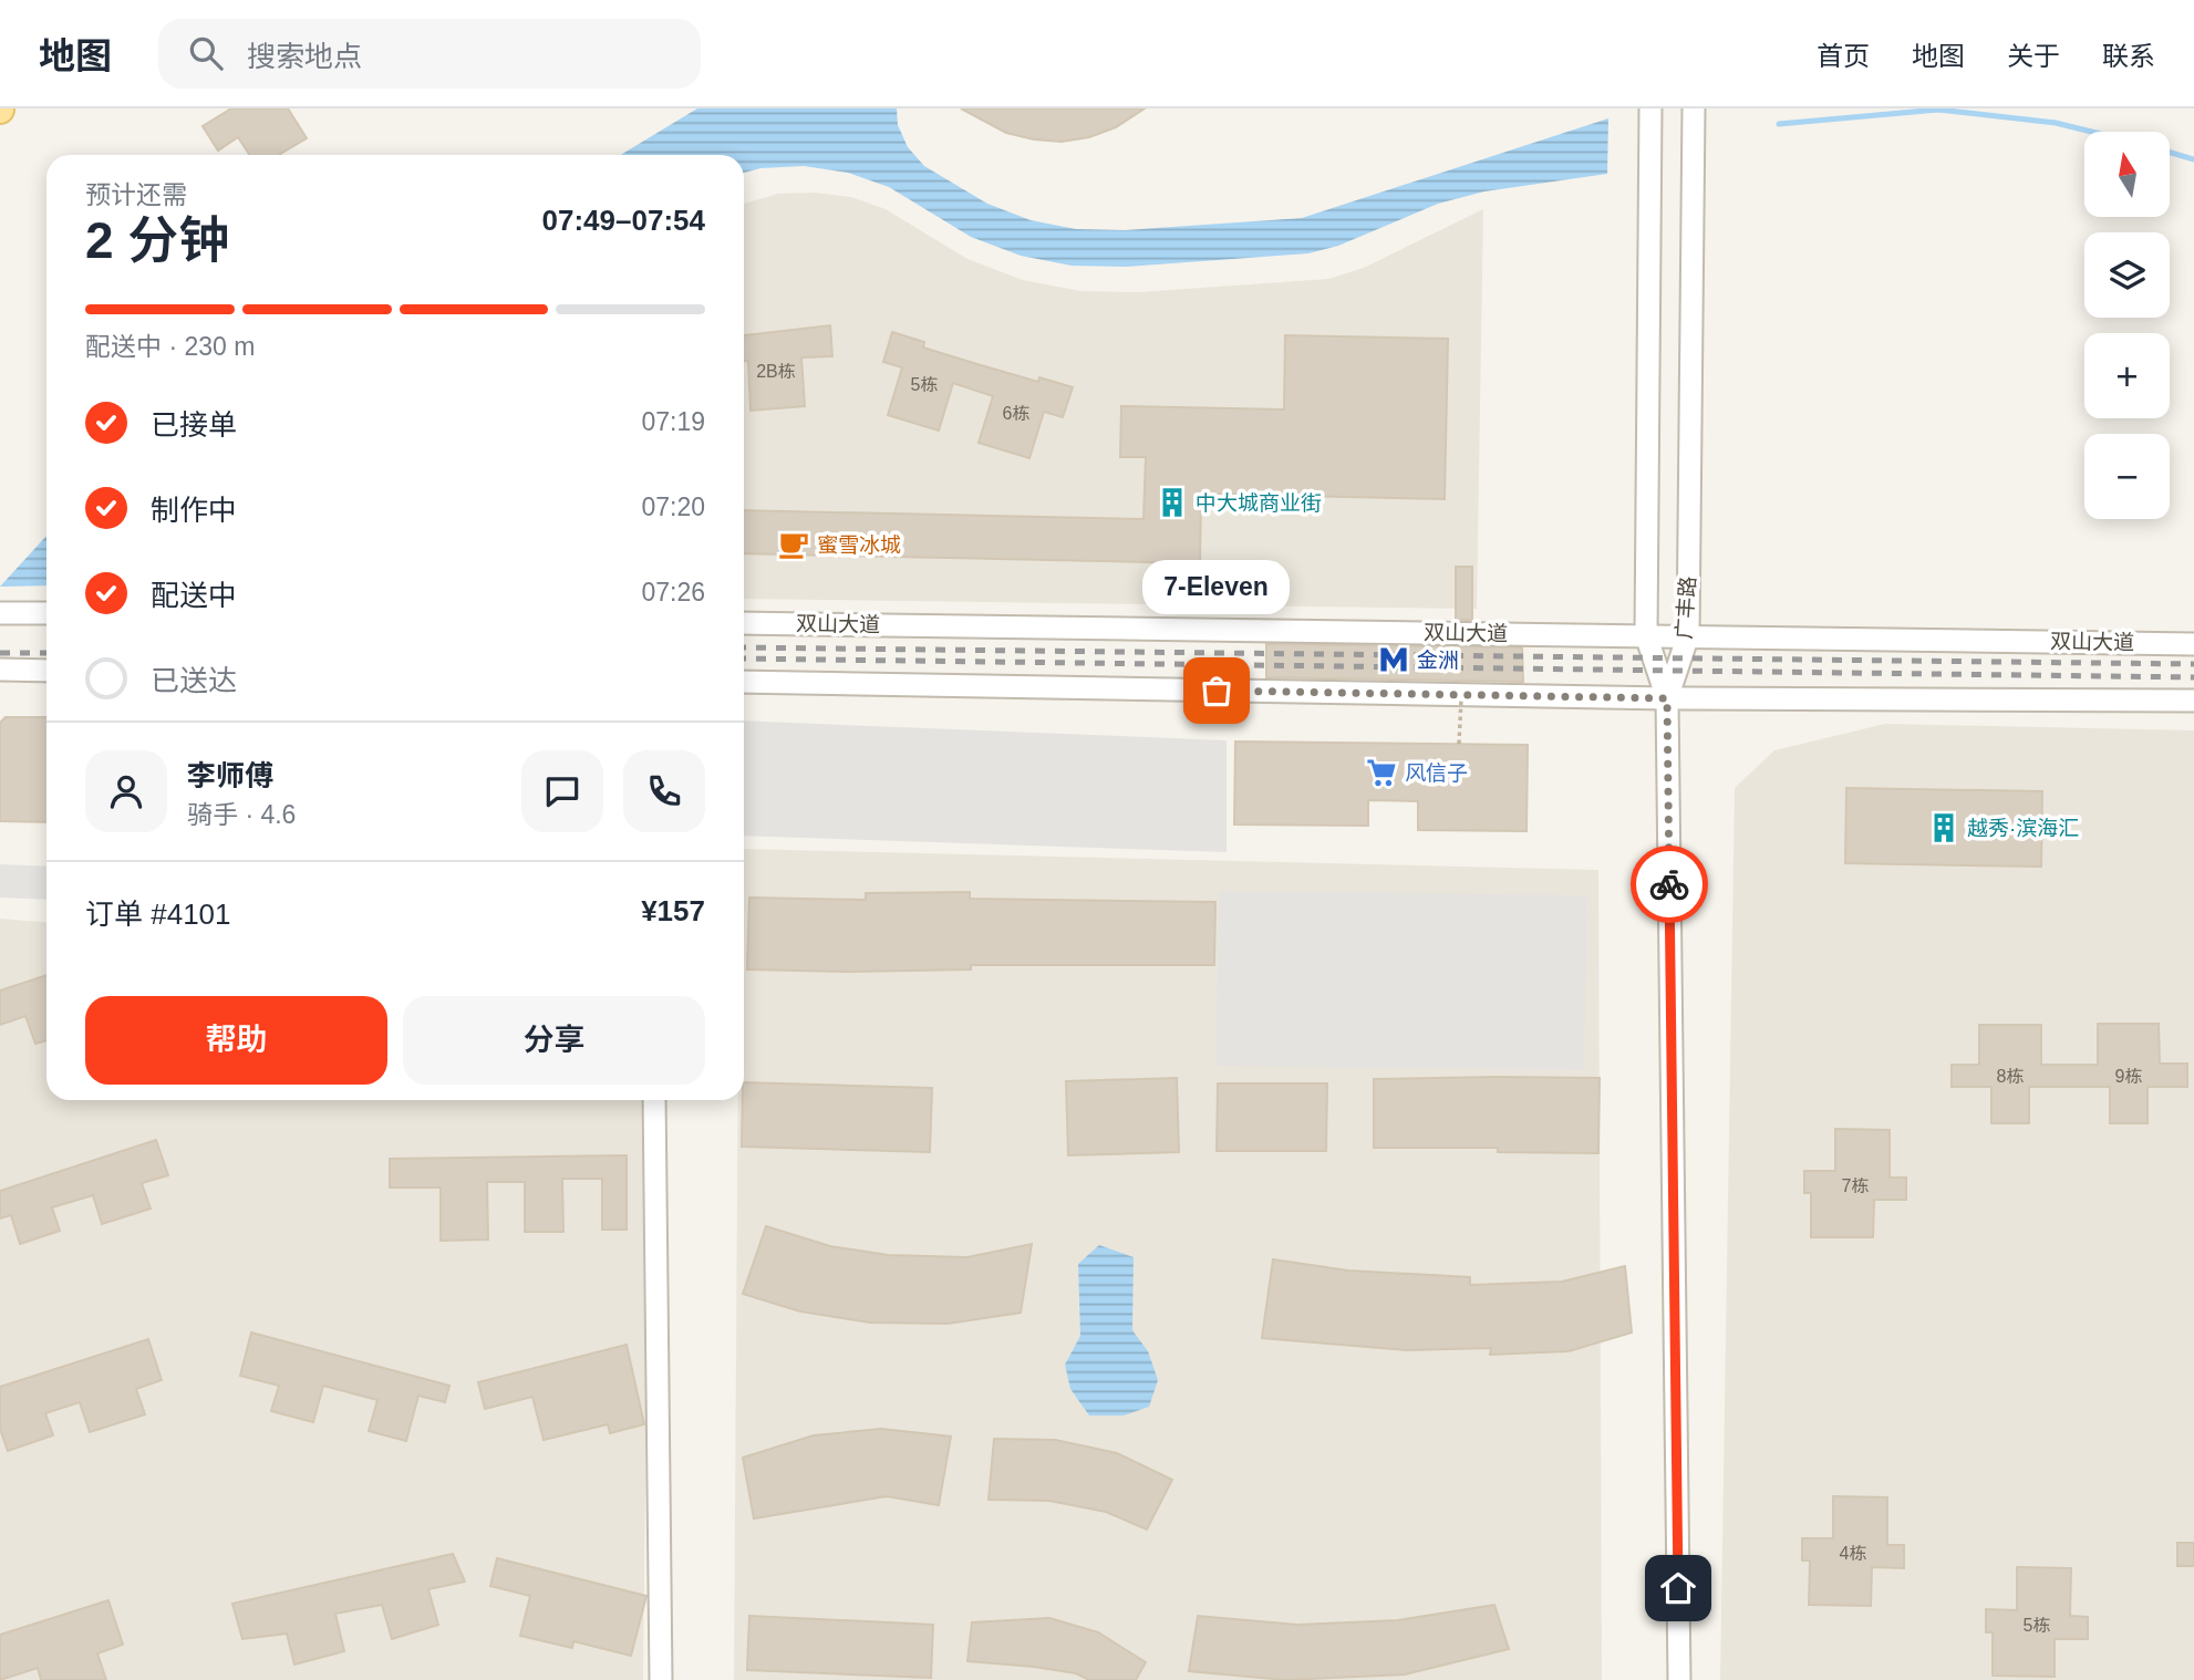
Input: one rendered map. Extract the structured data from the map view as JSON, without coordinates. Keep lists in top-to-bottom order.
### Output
{
  "streets": {
    "street": ["广丰路", "双山大道"]
  },
  "crossings": [
    ["广丰路", "双山大道"]
  ],
  "places": {
    "building": ["中大城商业街", "越秀·滨海汇"],
    "cafe": ["蜜雪冰城"],
    "metro station": ["金洲"],
    "other": ["7-Eleven"],
    "supermarket": ["风信子"]
  },
  "house_numbers": [
    "2B栋",
    "5栋",
    "6栋",
    "8栋",
    "9栋",
    "7栋",
    "4栋",
    "5栋"
  ],
  "north": "top",
  "page": {
    "header": "地图",
    "search": "搜索地点",
    "nav": [
      "首页",
      "地图",
      "关于",
      "联系"
    ],
    "map_buttons": ["+", "−"],
    "heading": ["2 分钟", "预计还需", "07:49–07:54"],
    "panel": [
      "李师傅",
      "骑手 · 4.6",
      "订单 #4101",
      "¥157"
    ],
    "bar": "配送中 · 230 m",
    "list": [
      ["已接单", "07:19"],
      ["制作中", "07:20"],
      ["配送中", "07:26"],
      "已送达"
    ],
    "bubble": "7-Eleven",
    "buttons": ["帮助", "分享"]
  }
}
